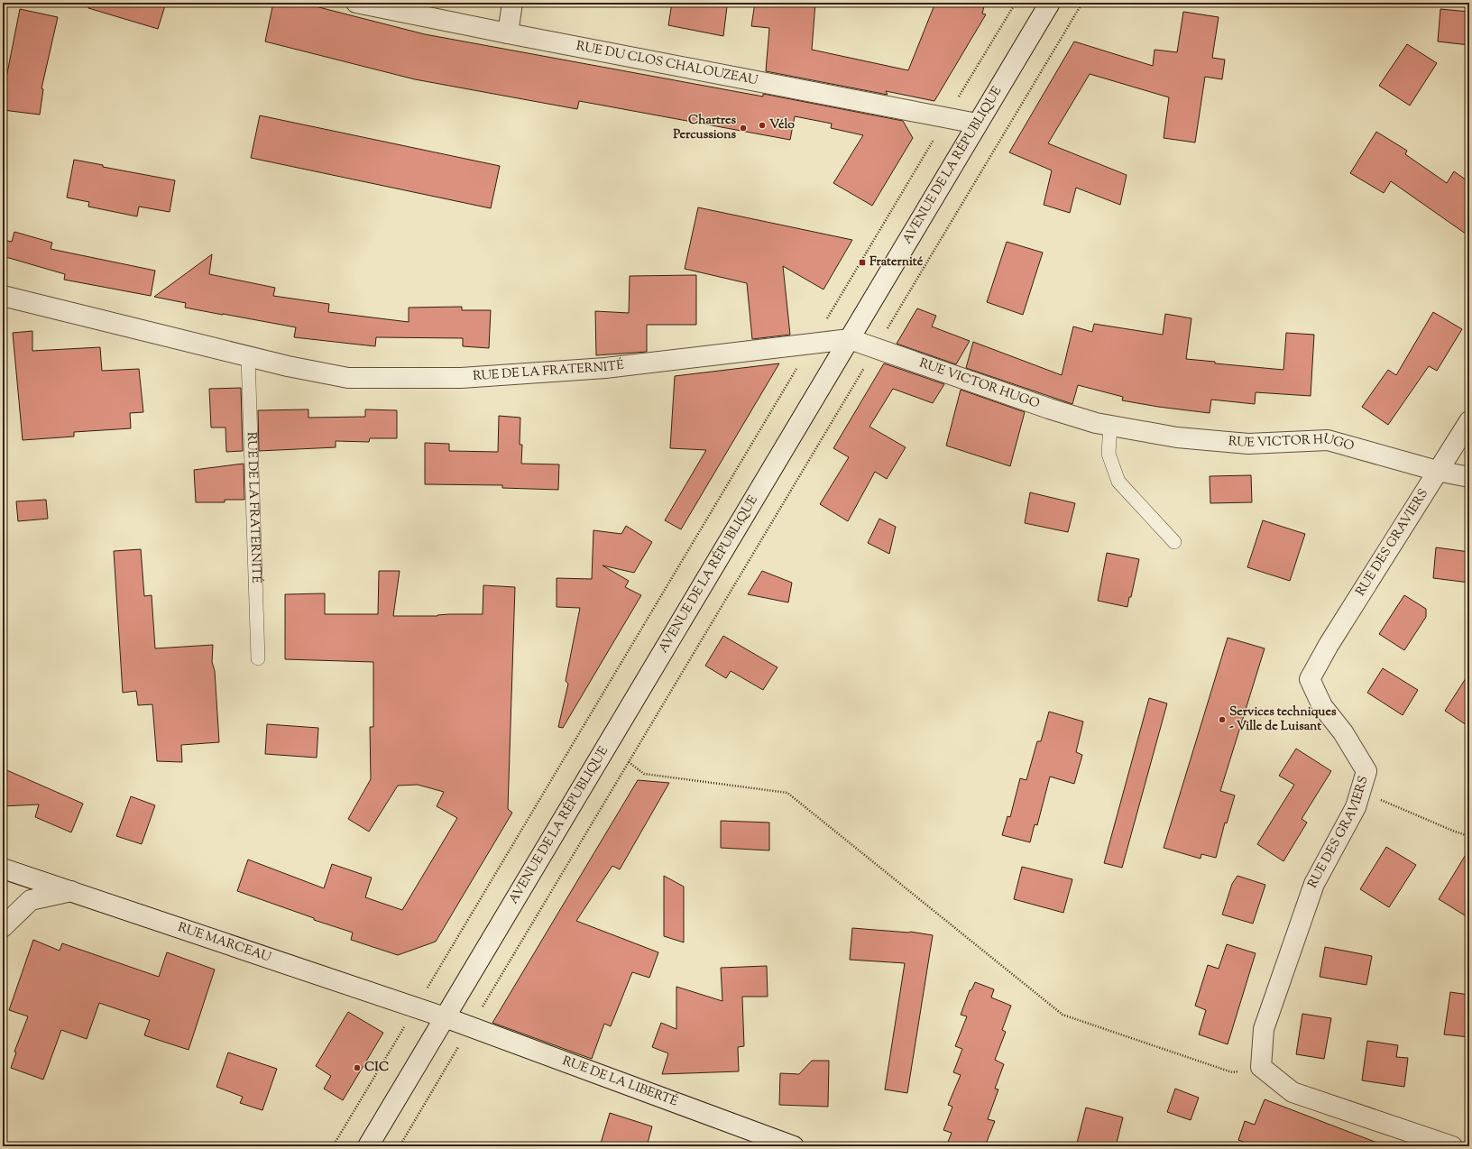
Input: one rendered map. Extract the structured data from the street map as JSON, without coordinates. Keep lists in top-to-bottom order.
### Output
{
  "streets": {
    "street": [
      "RUE DU CLOS CHALOUZEAU",
      "AVENUE DE LA RÉPUBLIQUE",
      "RUE DE LA FRATERNITÉ",
      "RUE VICTOR HUGO",
      "RUE DES GRAVIERS",
      "RUE MARCEAU",
      "RUE DE LA LIBERTÉ"
    ]
  },
  "crossings": [
    ["RUE DU CLOS CHALOUZEAU", "AVENUE DE LA RÉPUBLIQUE"],
    ["AVENUE DE LA RÉPUBLIQUE", "RUE DE LA FRATERNITÉ"],
    ["AVENUE DE LA RÉPUBLIQUE", "RUE VICTOR HUGO"],
    ["AVENUE DE LA RÉPUBLIQUE", "RUE MARCEAU"],
    ["AVENUE DE LA RÉPUBLIQUE", "RUE DE LA LIBERTÉ"],
    ["RUE DE LA FRATERNITÉ", "RUE VICTOR HUGO"],
    ["RUE VICTOR HUGO", "RUE DES GRAVIERS"],
    ["RUE MARCEAU", "RUE DE LA LIBERTÉ"]
  ],
  "places": {
    "other": [
      "Vélo",
      "Chartres Percussions",
      "Services techniques - Ville de Luisant",
      "CIC"
    ],
    "transit": ["Fraternité"]
  }
}
